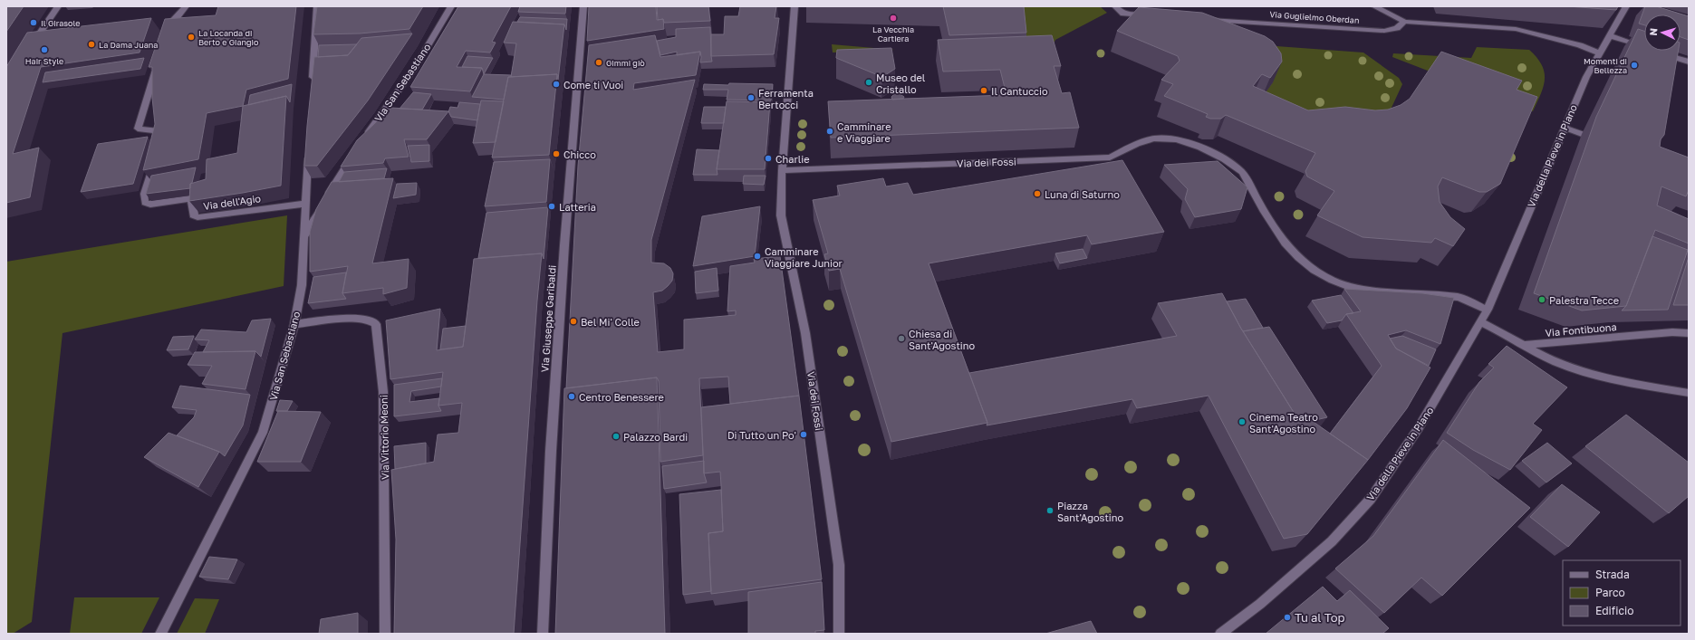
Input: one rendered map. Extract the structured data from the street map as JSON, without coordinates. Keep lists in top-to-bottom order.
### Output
{
  "streets": {
    "street": [
      "Via Guglielmo Oberdan",
      "Via San Sebastiano",
      "Via della Pieve in Piano",
      "Via dei Fossi",
      "Via dell'Agio",
      "Via Giuseppe Garibaldi",
      "Via Fontibuona",
      "Via Vittorio Meoni"
    ]
  },
  "crossings": [
    ["Via San Sebastiano", "Via Vittorio Meoni"],
    ["Via della Pieve in Piano", "Via dei Fossi"]
  ],
  "places": [
    "La Vecchia Cartiera",
    "Il Girasole",
    "La Locanda di Berto e Giangio",
    "La Dama Juana",
    "Hair Style",
    "Gimmi giò",
    "Momenti di Bellezza",
    "Museo del Cristallo",
    "Come ti Vuoi",
    "Il Cantuccio",
    "Ferramenta Bertocci",
    "Camminare e Viaggiare",
    "Chicco",
    "Charlie",
    "Luna di Saturno",
    "Latteria",
    "Camminare Viaggiare Junior",
    "Palestra Tecce",
    "Bel Mi' Colle",
    "Chiesa di Sant'Agostino",
    "Centro Benessere",
    "Cinema Teatro Sant'Agostino",
    "Di Tutto un Po'",
    "Palazzo Bardi",
    "Piazza Sant'Agostino",
    "Tu al Top"
  ],
  "legend": ["Strada", "Parco", "Edificio"],
  "north": "left"
}
